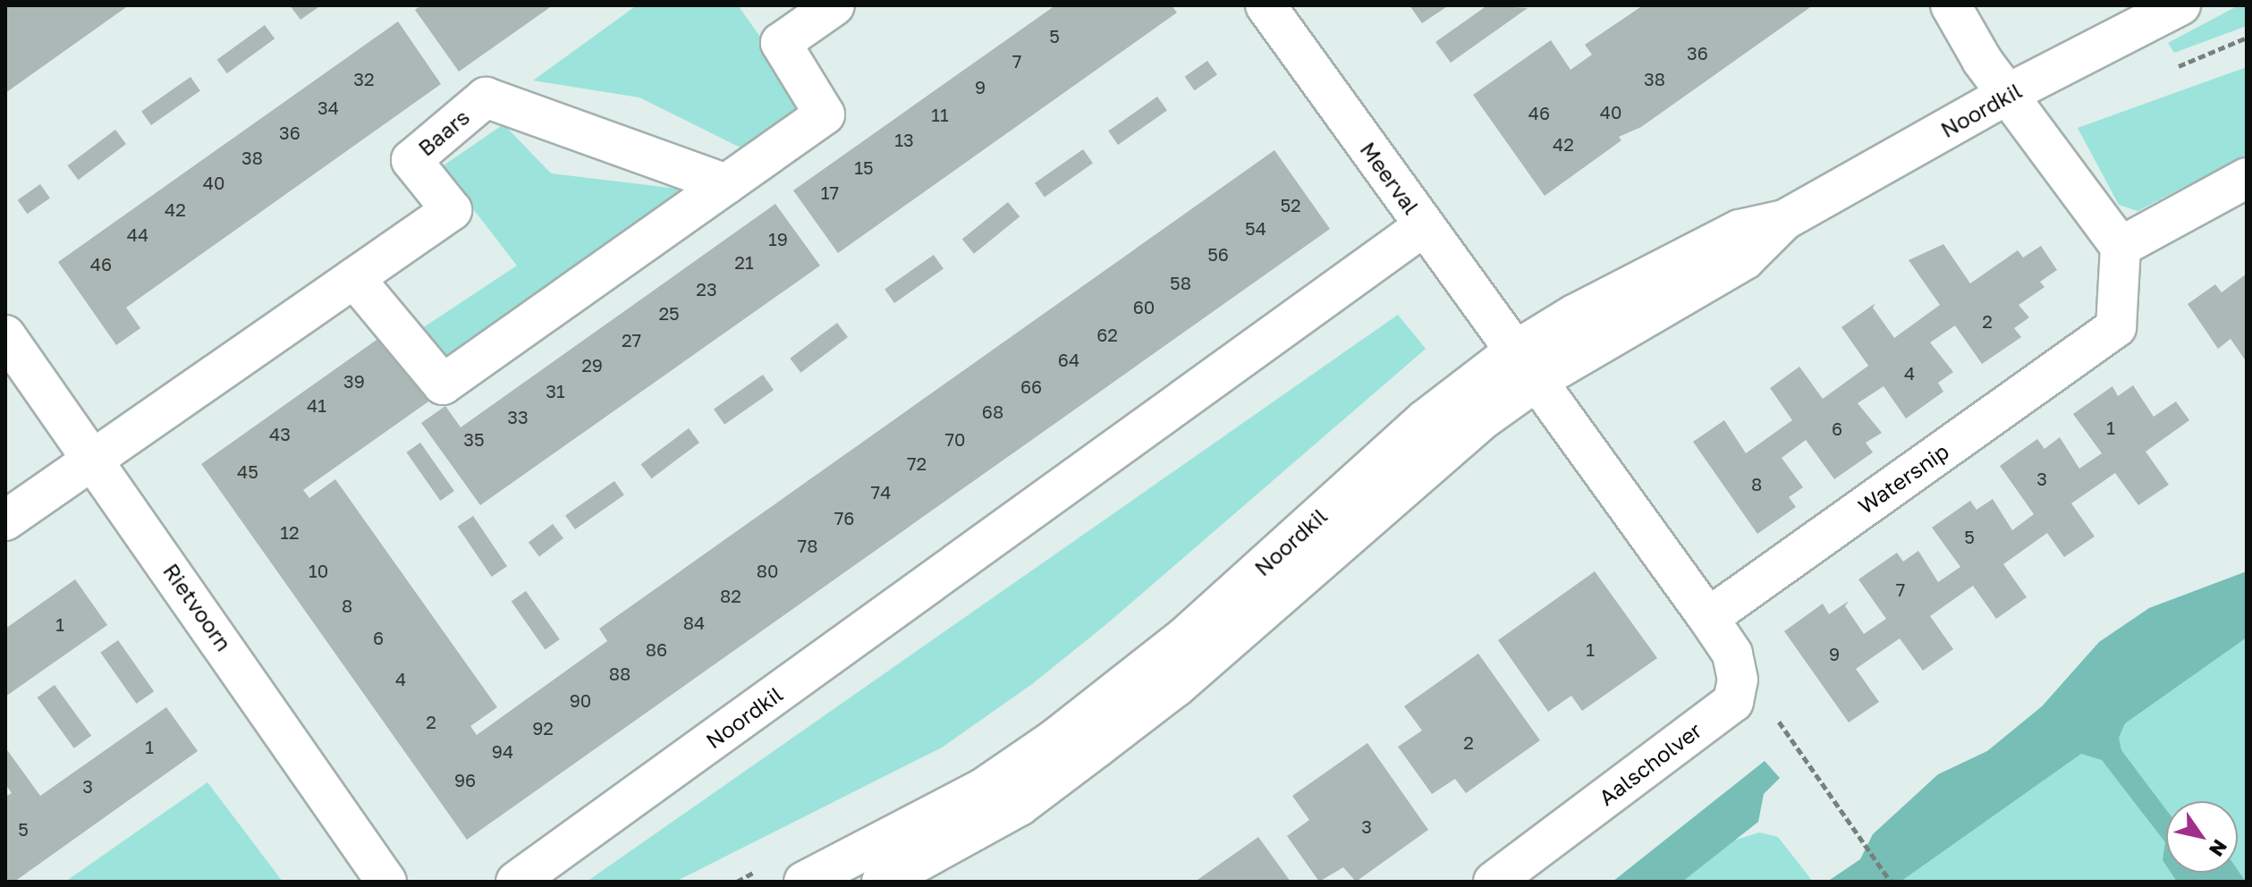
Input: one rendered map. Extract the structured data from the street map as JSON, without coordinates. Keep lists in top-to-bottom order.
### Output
{
  "streets": {
    "street": [
      "Noordkil",
      "Baars",
      "Meerval",
      "Watersnip",
      "Rietvoorn",
      "Aalscholver"
    ]
  },
  "crossings": [
    ["Noordkil", "Meerval"],
    ["Baars", "Rietvoorn"]
  ],
  "house_numbers": [
    "5",
    "36",
    "7",
    "32",
    "38",
    "9",
    "34",
    "40",
    "46",
    "11",
    "36",
    "13",
    "42",
    "38",
    "15",
    "40",
    "17",
    "52",
    "42",
    "54",
    "44",
    "19",
    "56",
    "21",
    "46",
    "58",
    "23",
    "60",
    "25",
    "2",
    "62",
    "27",
    "64",
    "29",
    "4",
    "39",
    "66",
    "31",
    "41",
    "68",
    "33",
    "1",
    "6",
    "43",
    "35",
    "70",
    "72",
    "45",
    "3",
    "8",
    "74",
    "76",
    "12",
    "5",
    "78",
    "10",
    "80",
    "7",
    "82",
    "8",
    "84",
    "1",
    "6",
    "86",
    "1",
    "9",
    "88",
    "4",
    "90",
    "2",
    "92",
    "2",
    "1",
    "94",
    "96",
    "3",
    "3",
    "5"
  ],
  "north": "bottom right"
}
